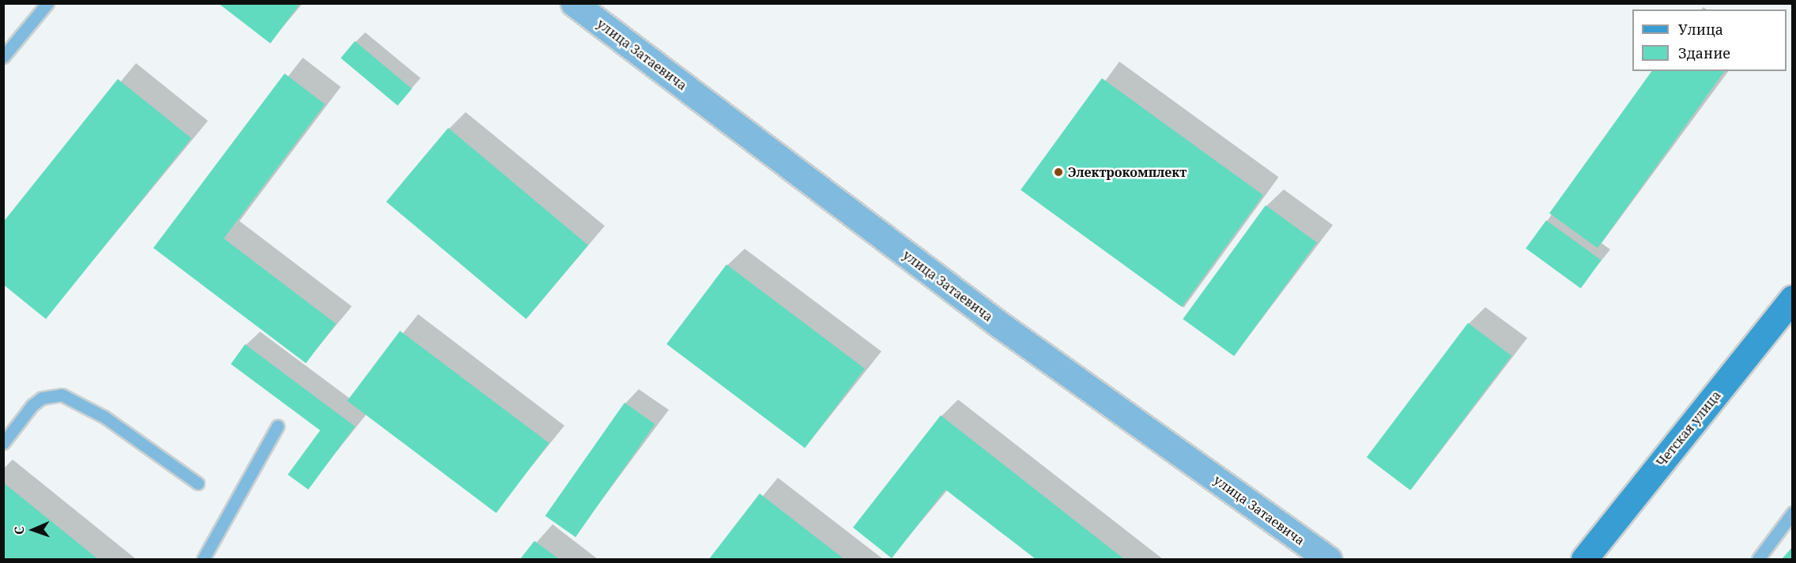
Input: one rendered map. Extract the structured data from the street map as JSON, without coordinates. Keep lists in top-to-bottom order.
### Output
{
  "streets": {
    "main road": ["Четская улица"],
    "street": ["улица Затаевича"]
  },
  "places": ["Электрокомплект"],
  "legend": ["Улица", "Здание"],
  "north": "left"
}
